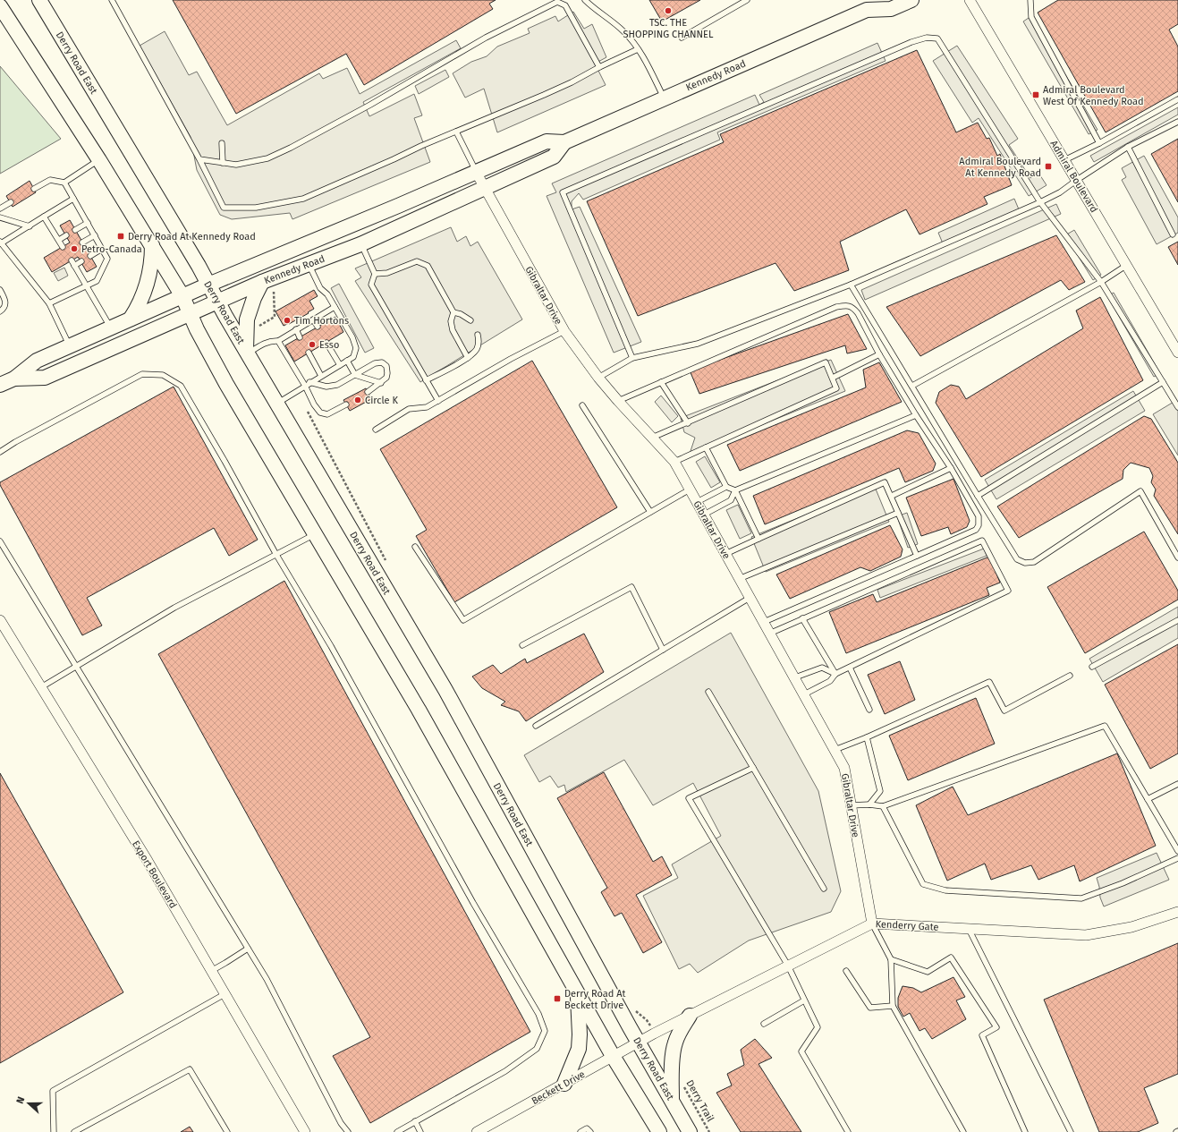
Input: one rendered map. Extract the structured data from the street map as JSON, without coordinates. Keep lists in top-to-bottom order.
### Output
{
  "streets": {
    "main road": ["Derry Road East", "Kennedy Road"],
    "street": [
      "Admiral Boulevard",
      "Gibraltar Drive",
      "Export Boulevard",
      "Kenderry Gate",
      "Beckett Drive"
    ],
    "path": ["Derry Trail"]
  },
  "crossings": [
    ["Derry Road East", "Kennedy Road"],
    ["Derry Road East", "Kenderry Gate"],
    ["Derry Road East", "Beckett Drive"],
    ["Kennedy Road", "Gibraltar Drive"],
    ["Gibraltar Drive", "Kenderry Gate"],
    ["Kenderry Gate", "Beckett Drive"]
  ],
  "places": {
    "other": [
      "TSC. THE SHOPPING CHANNEL",
      "Petro-Canada",
      "Tim Hortons",
      "Esso",
      "Circle K"
    ],
    "transit": [
      "Admiral Boulevard West Of Kennedy Road",
      "Admiral Boulevard At Kennedy Road",
      "Derry Road At Kennedy Road",
      "Derry Road At Beckett Drive"
    ]
  },
  "north": "left"
}
